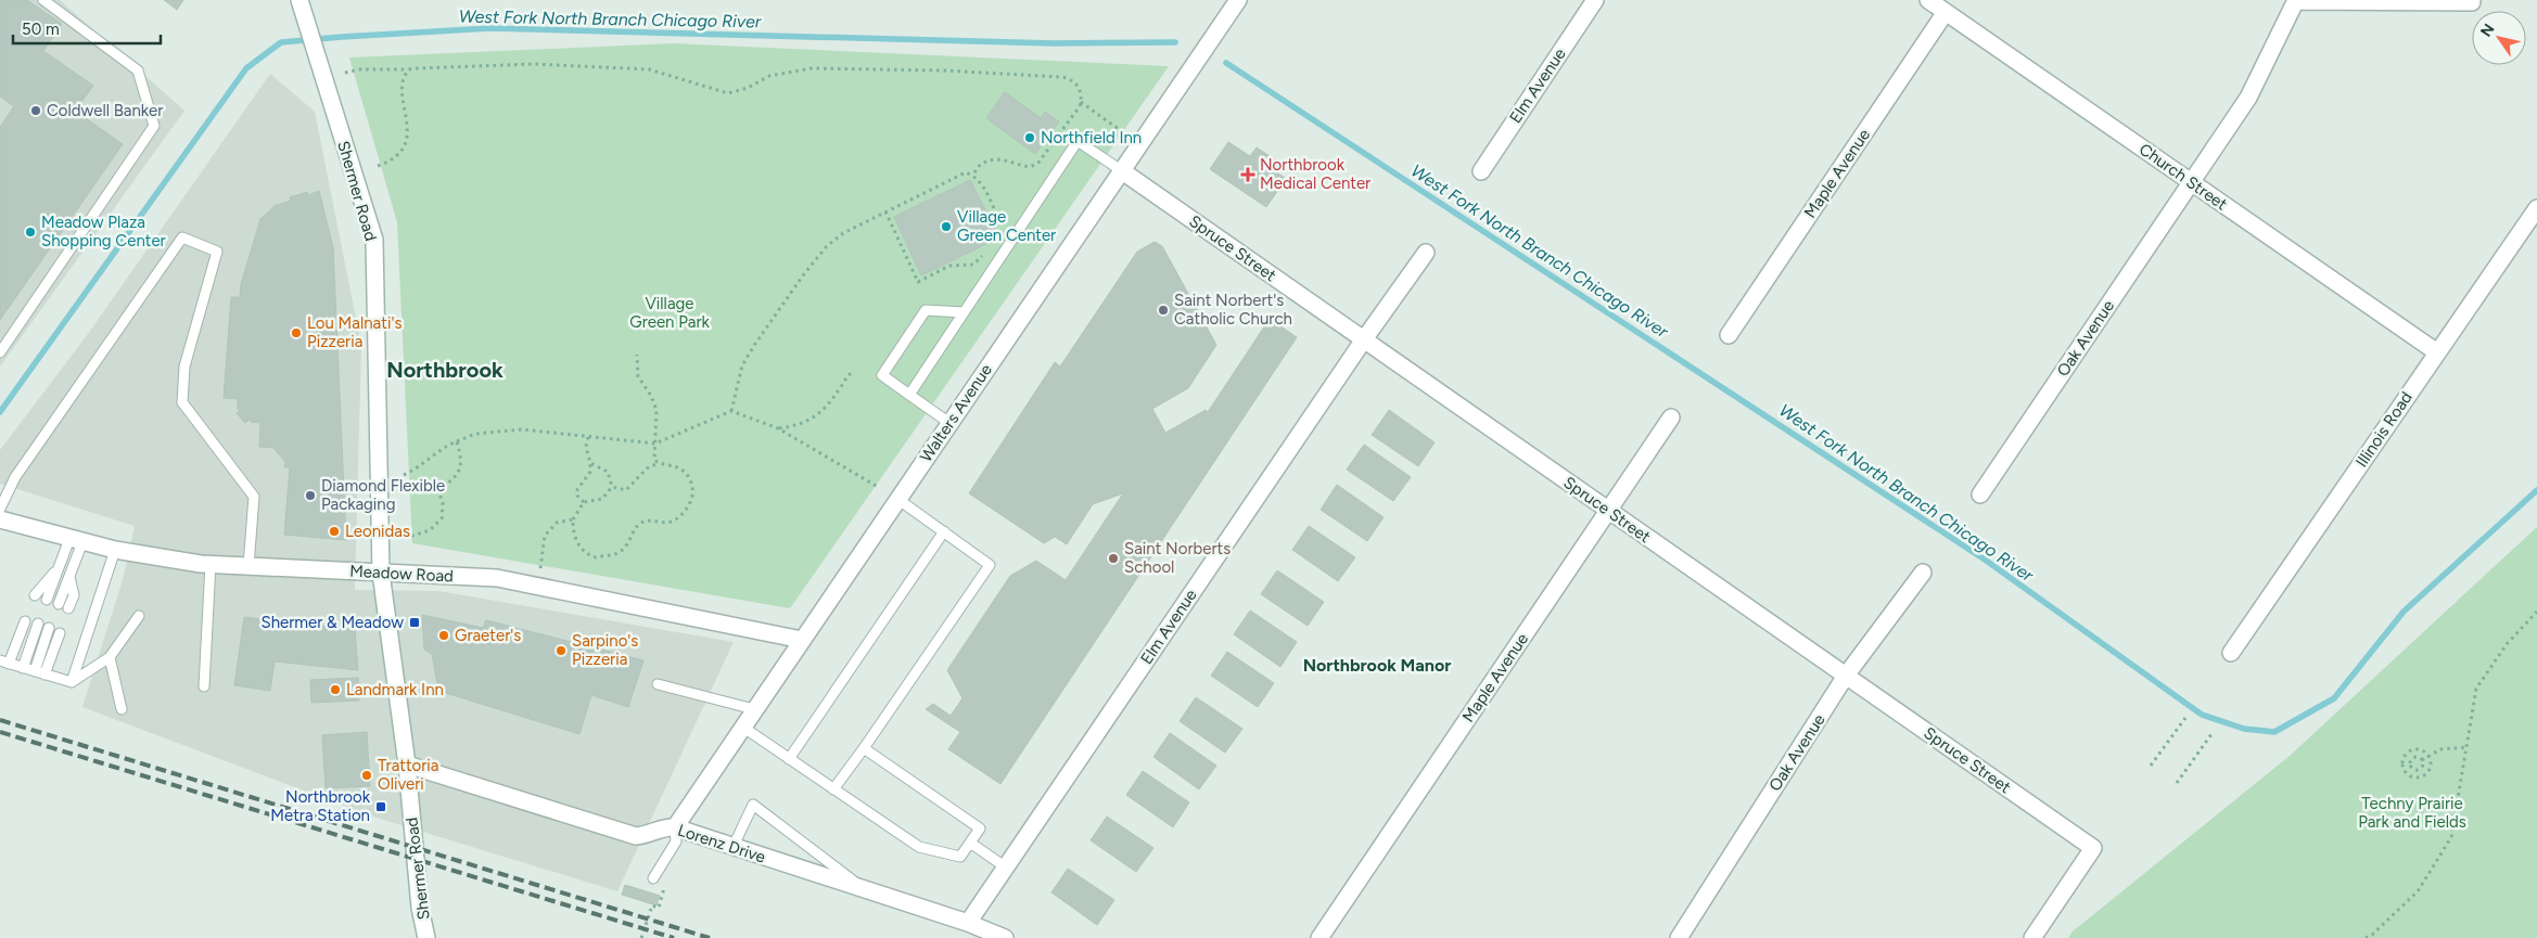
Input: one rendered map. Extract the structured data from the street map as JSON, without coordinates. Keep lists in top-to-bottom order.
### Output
{
  "streets": {
    "street": [
      "Elm Avenue",
      "Maple Avenue",
      "Church Street",
      "Shermer Road",
      "Spruce Street",
      "Oak Avenue",
      "Walters Avenue",
      "Illinois Road",
      "Meadow Road",
      "Lorenz Drive"
    ]
  },
  "crossings": [
    ["Elm Avenue", "Spruce Street"],
    ["Elm Avenue", "Lorenz Drive"],
    ["Maple Avenue", "Church Street"],
    ["Maple Avenue", "Spruce Street"],
    ["Church Street", "Oak Avenue"],
    ["Church Street", "Illinois Road"],
    ["Shermer Road", "Meadow Road"],
    ["Shermer Road", "Lorenz Drive"],
    ["Spruce Street", "Oak Avenue"],
    ["Spruce Street", "Walters Avenue"],
    ["Walters Avenue", "Meadow Road"],
    ["Walters Avenue", "Lorenz Drive"]
  ],
  "districts": ["Northbrook", "Northbrook Manor"],
  "water": ["West Fork North Branch Chicago River"],
  "parks": ["Village Green Park", "Techny Prairie Park and Fields"],
  "places": {
    "other": [
      "Coldwell Banker",
      "Northfield Inn",
      "Village Green Center",
      "Meadow Plaza Shopping Center",
      "Saint Norbert's Catholic Church",
      "Lou Malnati's Pizzeria",
      "Diamond Flexible Packaging",
      "Leonidas",
      "Saint Norberts School",
      "Graeter's",
      "Sarpino's Pizzeria",
      "Landmark Inn",
      "Trattoria Oliveri"
    ],
    "health": ["Northbrook Medical Center"],
    "transit": ["Shermer & Meadow", "Northbrook Metra Station"]
  },
  "scale_bar": "50 m",
  "north": "top left"
}
